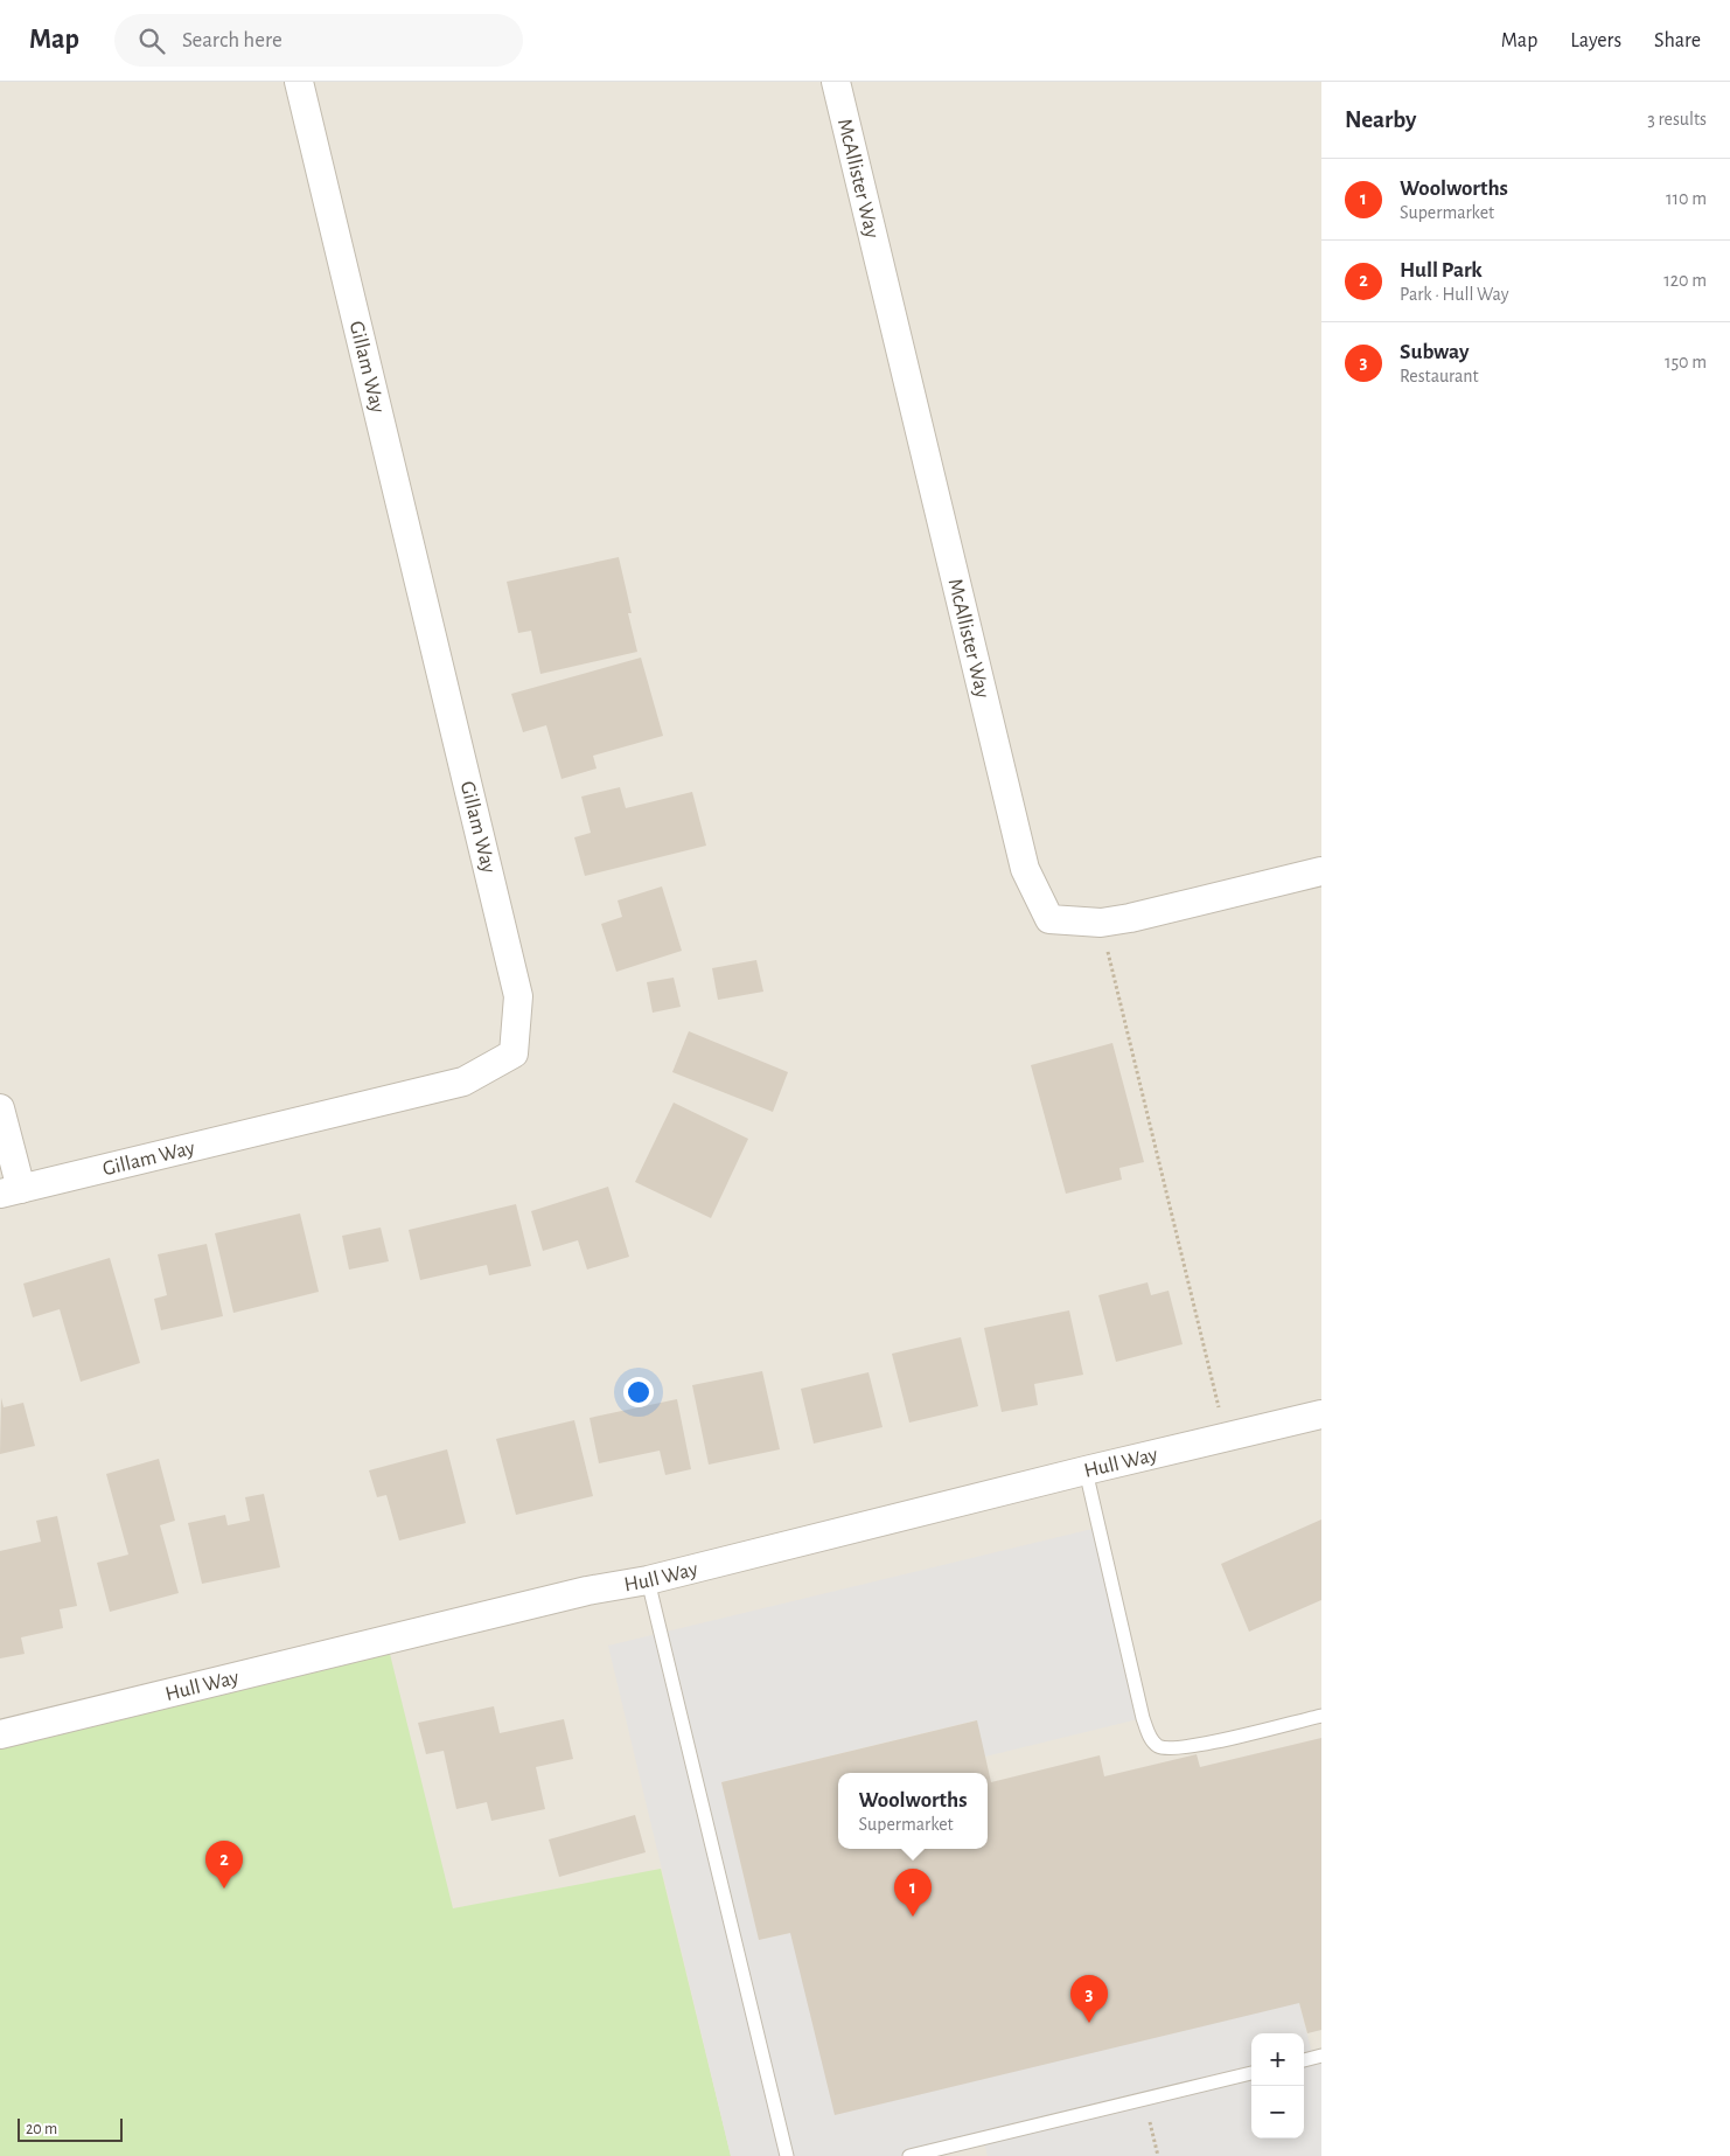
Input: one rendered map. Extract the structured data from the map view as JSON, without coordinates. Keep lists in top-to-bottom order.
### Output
{
  "streets": {
    "street": ["McAllister Way", "Gillam Way", "Hull Way"]
  },
  "scale_bar": "20 m",
  "page": {
    "header": "Map",
    "search": "Search here",
    "nav": ["Map", "Layers", "Share"],
    "heading": ["Nearby", "3 results"],
    "list": [
      {
        "mark": "1",
        "name": "Woolworths",
        "note": "Supermarket",
        "value": "110 m"
      },
      {
        "mark": "2",
        "name": "Hull Park",
        "note": "Park · Hull Way",
        "value": "120 m"
      },
      {
        "mark": "3",
        "name": "Subway",
        "note": "Restaurant",
        "value": "150 m"
      }
    ],
    "popup": ["Woolworths", "Supermarket"],
    "pins": ["2", "1", "3"],
    "map_buttons": ["+", "−"],
    "scale": "20 m"
  }
}
